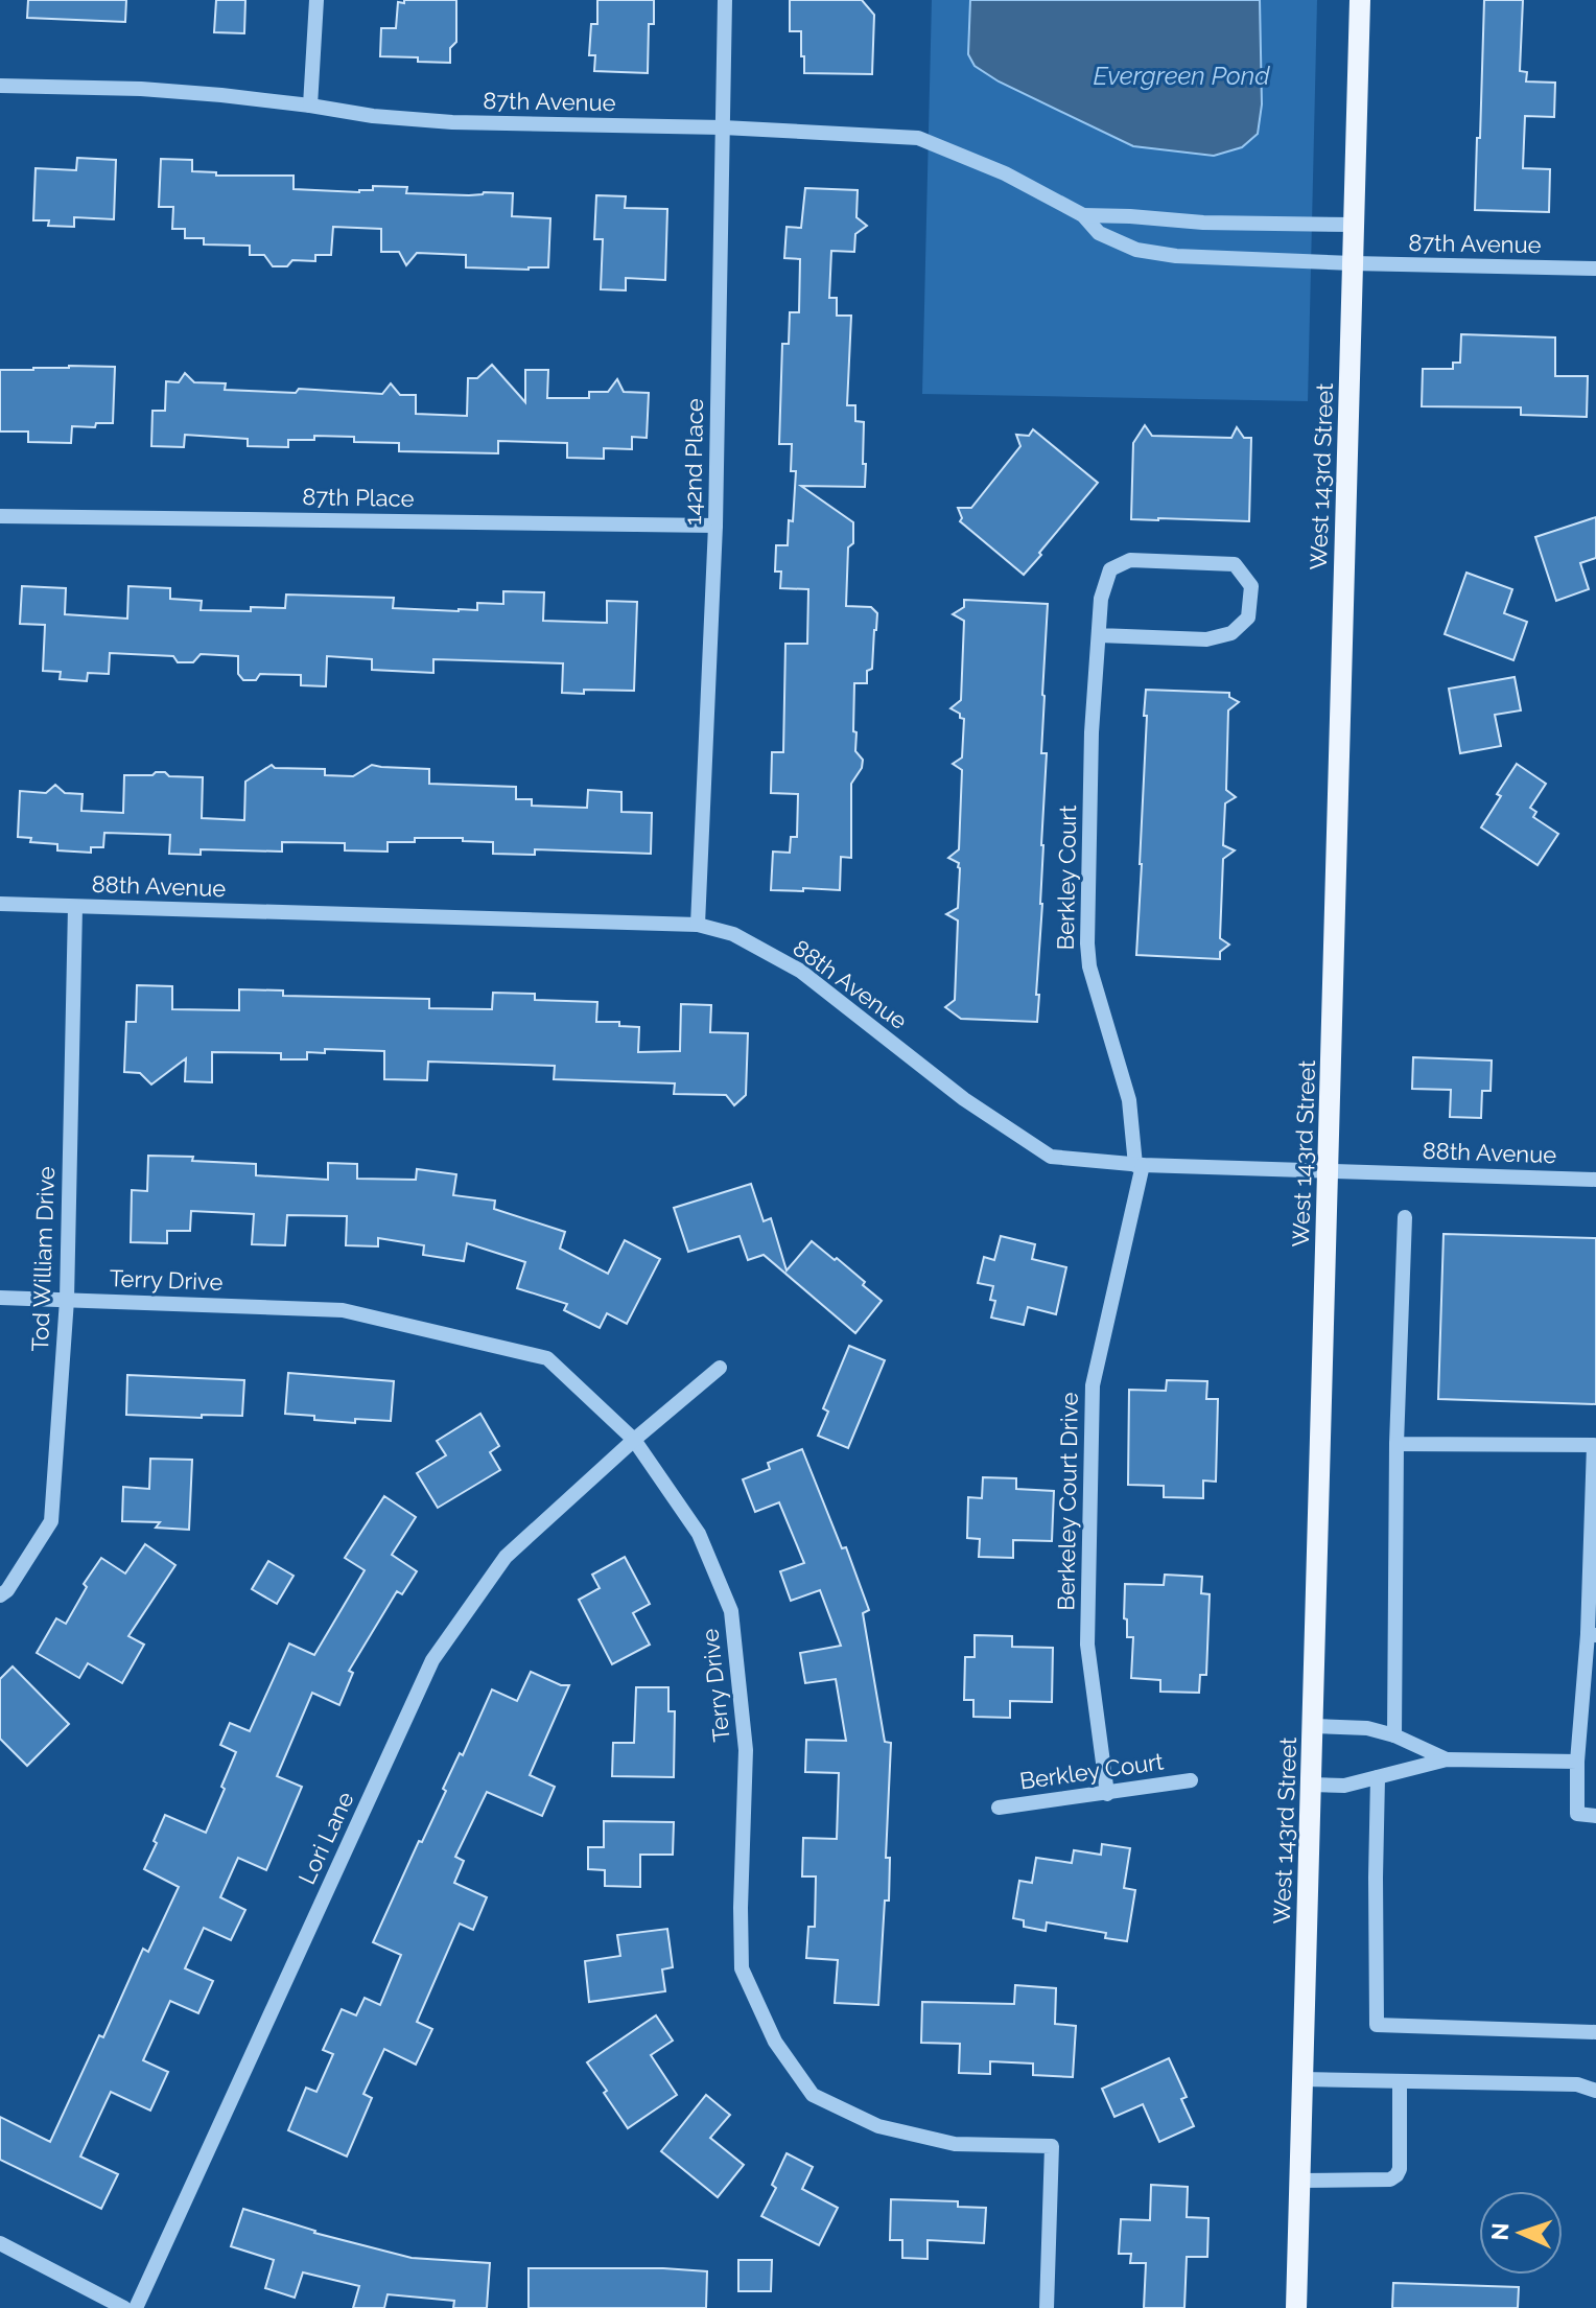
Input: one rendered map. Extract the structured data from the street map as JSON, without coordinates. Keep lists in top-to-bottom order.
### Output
{
  "streets": {
    "main road": ["West 143rd Street"],
    "street": [
      "87th Avenue",
      "142nd Place",
      "87th Place",
      "Berkley Court",
      "88th Avenue",
      "Tod William Drive",
      "Terry Drive",
      "Berkeley Court Drive",
      "Lori Lane"
    ]
  },
  "crossings": [
    ["87th Avenue", "142nd Place"],
    ["87th Avenue", "West 143rd Street"],
    ["142nd Place", "87th Place"],
    ["142nd Place", "88th Avenue"],
    ["West 143rd Street", "88th Avenue"],
    ["Berkley Court", "88th Avenue"],
    ["Berkley Court", "Berkeley Court Drive"],
    ["88th Avenue", "Tod William Drive"],
    ["88th Avenue", "Berkeley Court Drive"],
    ["Tod William Drive", "Terry Drive"],
    ["Terry Drive", "Lori Lane"]
  ],
  "water": ["Evergreen Pond"],
  "north": "left"
}
